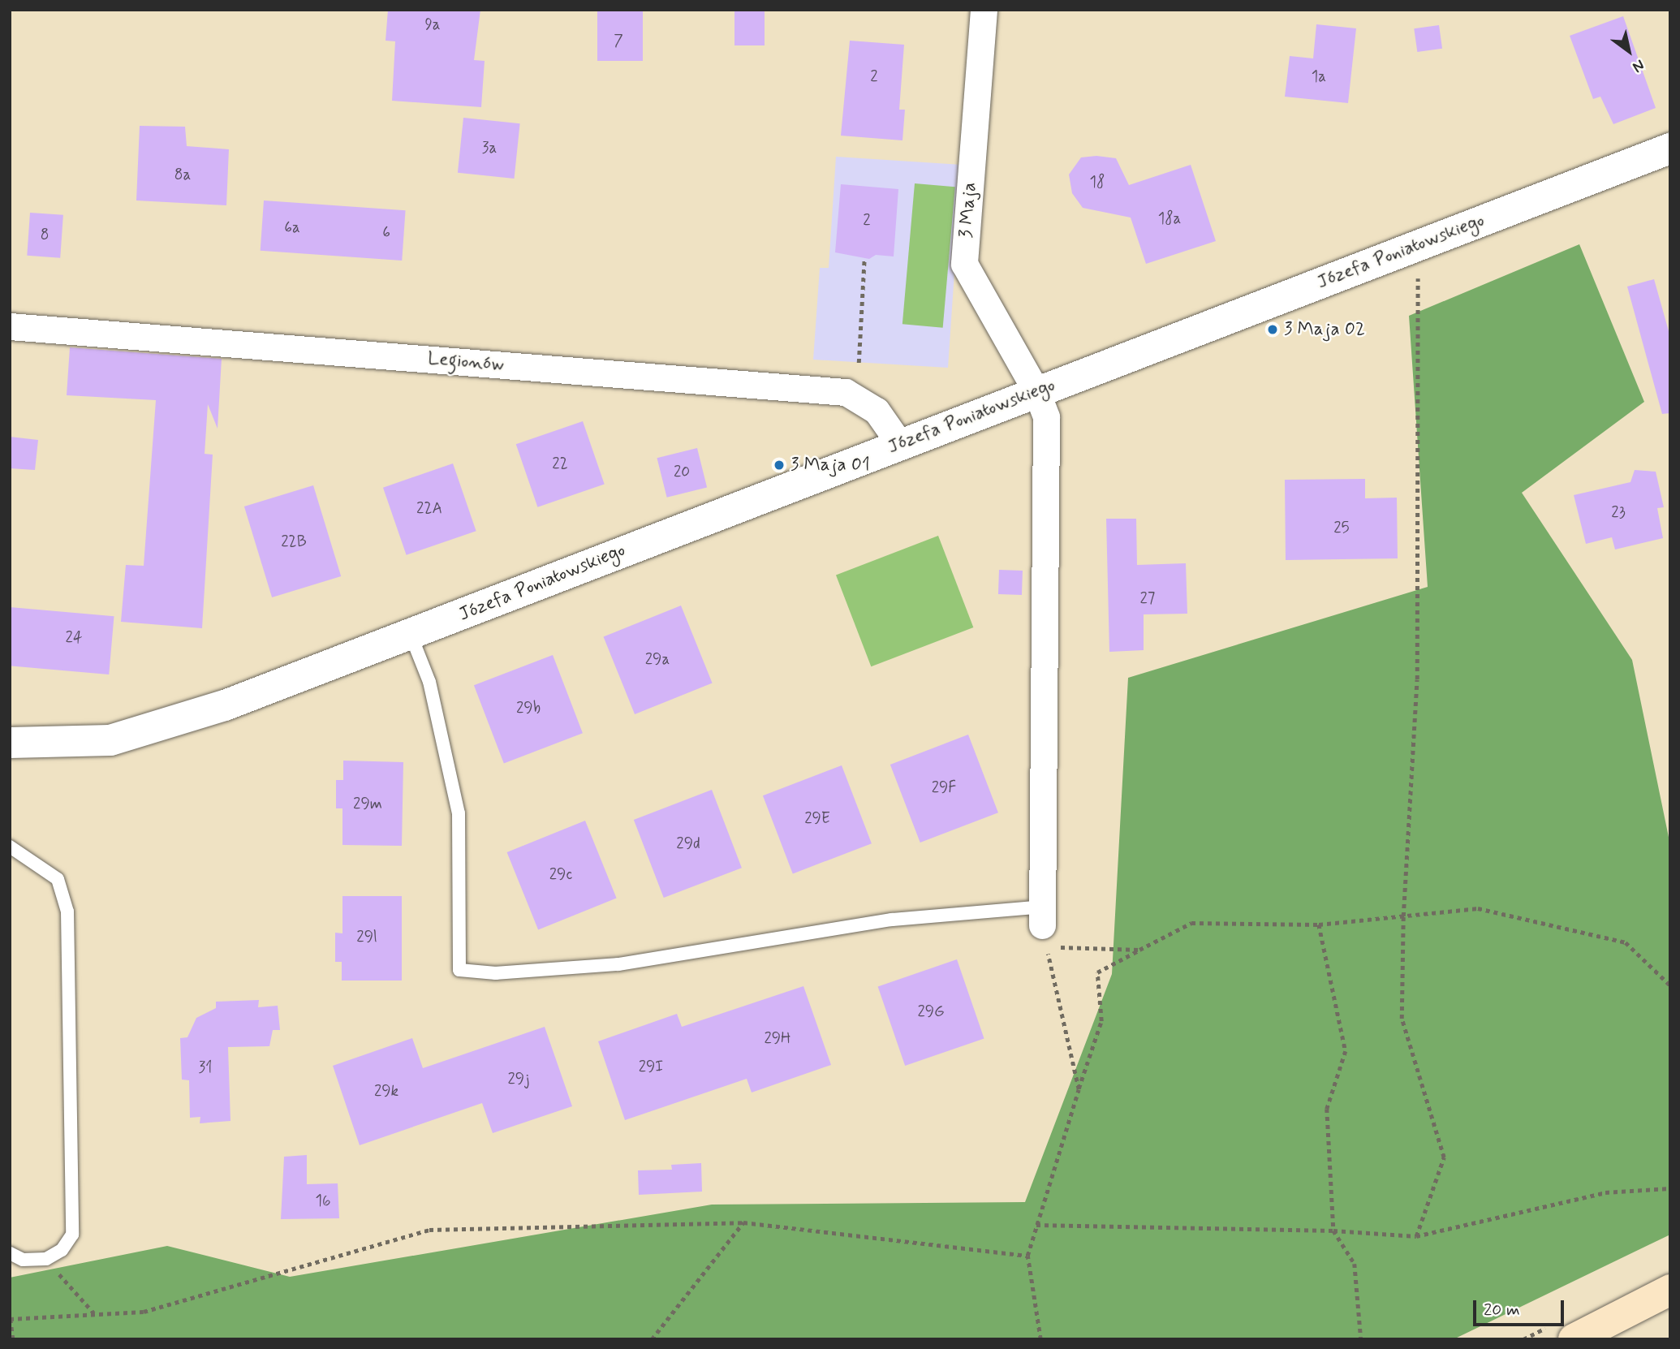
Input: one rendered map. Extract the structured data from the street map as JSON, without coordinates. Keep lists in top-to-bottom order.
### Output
{
  "streets": {
    "street": ["3 Maja", "Józefa Poniatowskiego", "Legionów"]
  },
  "crossings": [
    ["3 Maja", "Józefa Poniatowskiego"],
    ["Józefa Poniatowskiego", "Legionów"]
  ],
  "places": ["3 Maja 02", "3 Maja 01"],
  "house_numbers": [
    "9a",
    "7",
    "2",
    "1a",
    "3a",
    "8a",
    "18",
    "18a",
    "2",
    "6a",
    "6",
    "8",
    "22",
    "20",
    "22A",
    "23",
    "25",
    "22B",
    "27",
    "24",
    "29a",
    "29b",
    "29F",
    "29m",
    "29E",
    "29d",
    "29c",
    "29l",
    "29G",
    "29H",
    "29I",
    "31",
    "29j",
    "29k",
    "16"
  ],
  "scale_bar": "20 m",
  "north": "bottom right"
}
